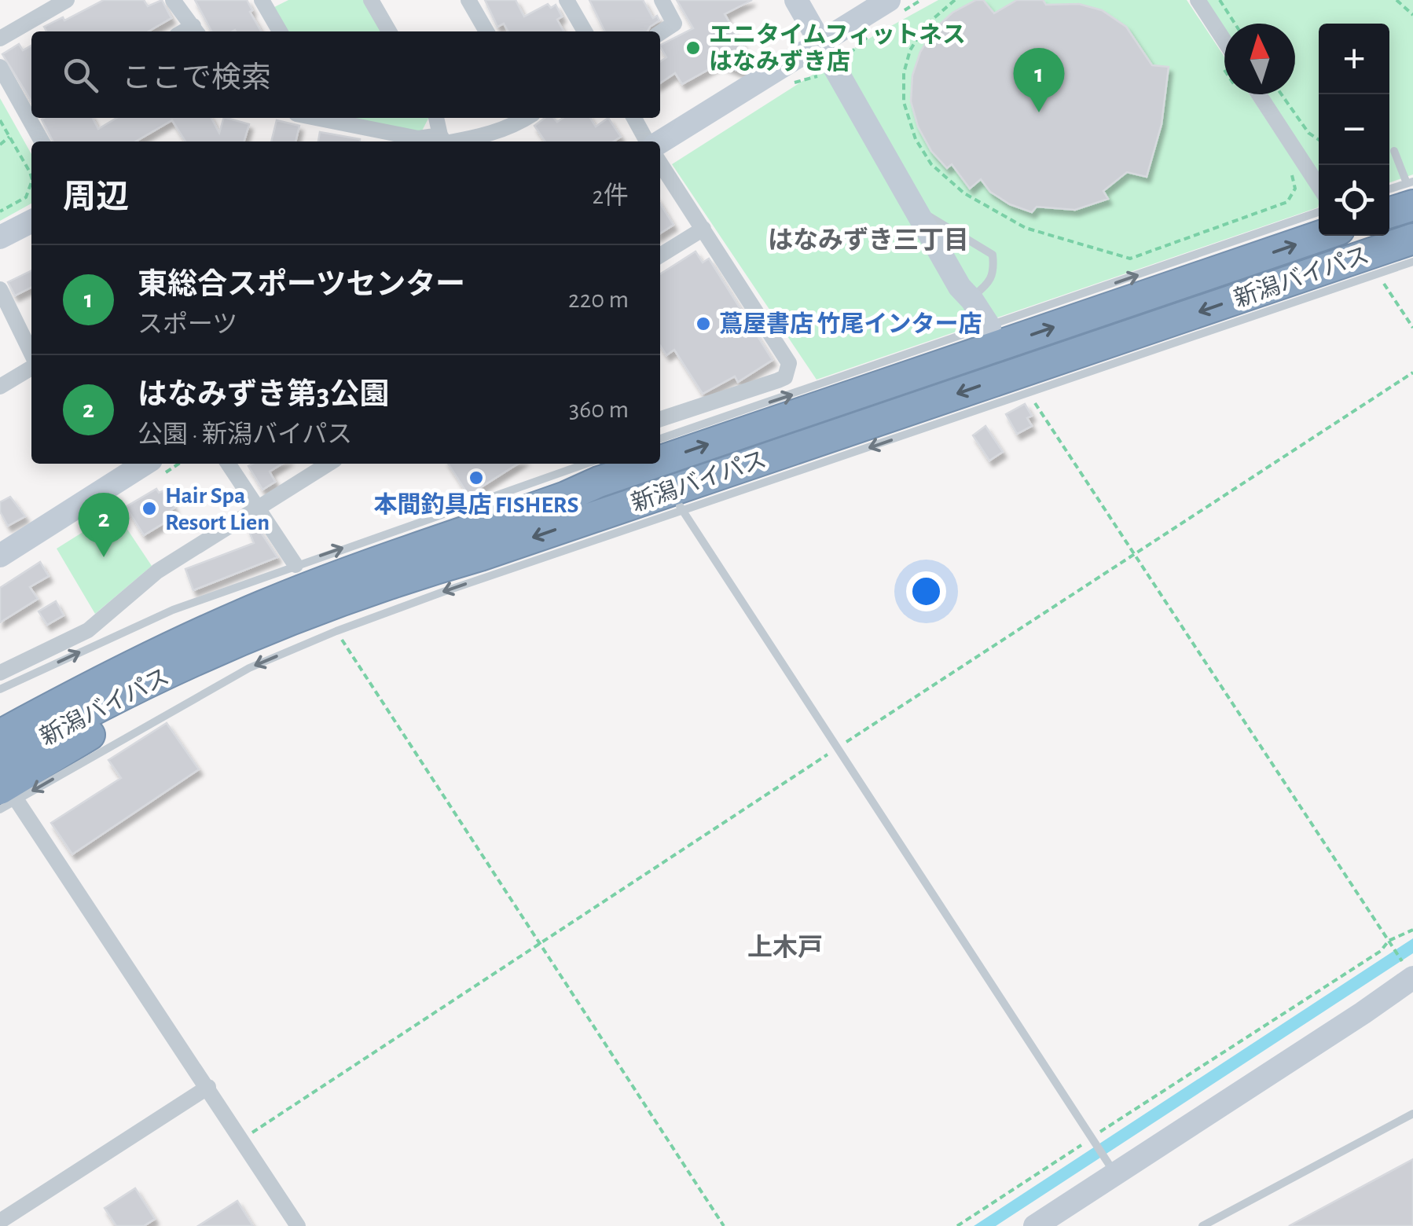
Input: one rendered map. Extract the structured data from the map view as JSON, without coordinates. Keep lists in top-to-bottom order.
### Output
{
  "streets": {
    "highway": ["新潟バイパス"]
  },
  "districts": ["はなみずき三丁目", "上木戸"],
  "places": [
    "エニタイムフィットネス はなみずき店",
    "蔦屋書店 竹尾インター店",
    "本間釣具店 FISHERS",
    "Hair Spa Resort Lien"
  ],
  "north": "top",
  "page": {
    "map_buttons": ["+", "−"],
    "search": "ここで検索",
    "pins": ["1", "2"],
    "heading": ["周辺", "2件"],
    "list": [
      {
        "mark": "1",
        "name": "東総合スポーツセンター",
        "note": "スポーツ",
        "value": "220 m"
      },
      {
        "mark": "2",
        "name": "はなみずき第3公園",
        "note": "公園 · 新潟バイパス",
        "value": "360 m"
      }
    ]
  }
}
